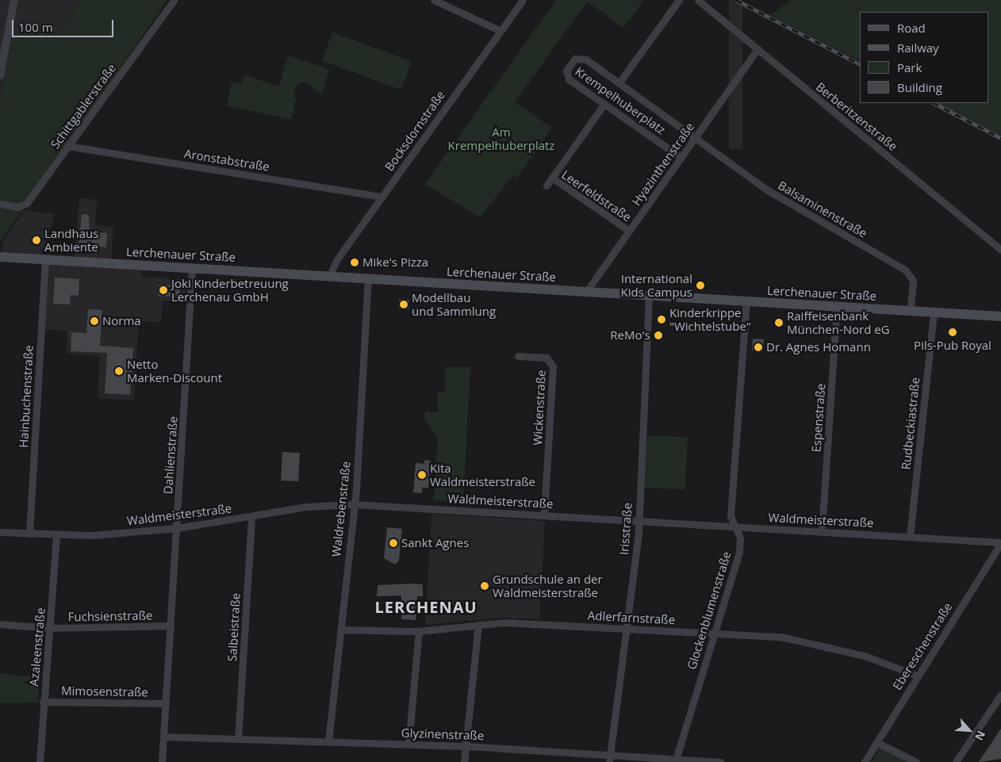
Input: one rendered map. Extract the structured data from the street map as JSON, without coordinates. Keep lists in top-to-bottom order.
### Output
{
  "streets": {
    "main road": ["Lerchenauer Straße"],
    "street": [
      "Krempelhuberplatz",
      "Schittgablerstraße",
      "Berberitzenstraße",
      "Bocksdornstraße",
      "Aronstabstraße",
      "Hyazinthenstraße",
      "Leerfeldstraße",
      "Balsaminenstraße",
      "Hainbuchenstraße",
      "Wickenstraße",
      "Espenstraße",
      "Rudbeckiastraße",
      "Dahlienstraße",
      "Waldmeisterstraße",
      "Waldrebenstraße",
      "Irisstraße",
      "Glockenblumenstraße",
      "Fuchsienstraße",
      "Adlerfarnstraße",
      "Salbeistraße",
      "Ebereschenstraße",
      "Azaleenstraße",
      "Mimosenstraße",
      "Glyzinenstraße"
    ]
  },
  "crossings": [
    ["Krempelhuberplatz", "Hyazinthenstraße"],
    ["Krempelhuberplatz", "Balsaminenstraße"],
    ["Schittgablerstraße", "Aronstabstraße"],
    ["Berberitzenstraße", "Hyazinthenstraße"],
    ["Bocksdornstraße", "Aronstabstraße"],
    ["Bocksdornstraße", "Lerchenauer Straße"],
    ["Hyazinthenstraße", "Leerfeldstraße"],
    ["Hyazinthenstraße", "Balsaminenstraße"],
    ["Hyazinthenstraße", "Lerchenauer Straße"],
    ["Balsaminenstraße", "Lerchenauer Straße"],
    ["Lerchenauer Straße", "Hainbuchenstraße"],
    ["Lerchenauer Straße", "Espenstraße"],
    ["Lerchenauer Straße", "Rudbeckiastraße"],
    ["Lerchenauer Straße", "Dahlienstraße"],
    ["Lerchenauer Straße", "Waldrebenstraße"],
    ["Lerchenauer Straße", "Irisstraße"],
    ["Lerchenauer Straße", "Glockenblumenstraße"],
    ["Hainbuchenstraße", "Waldmeisterstraße"],
    ["Wickenstraße", "Waldmeisterstraße"],
    ["Espenstraße", "Waldmeisterstraße"],
    ["Rudbeckiastraße", "Waldmeisterstraße"],
    ["Dahlienstraße", "Waldmeisterstraße"],
    ["Dahlienstraße", "Fuchsienstraße"],
    ["Dahlienstraße", "Mimosenstraße"],
    ["Dahlienstraße", "Glyzinenstraße"],
    ["Waldmeisterstraße", "Waldrebenstraße"],
    ["Waldmeisterstraße", "Irisstraße"],
    ["Waldmeisterstraße", "Glockenblumenstraße"],
    ["Waldmeisterstraße", "Salbeistraße"],
    ["Waldmeisterstraße", "Ebereschenstraße"],
    ["Waldmeisterstraße", "Azaleenstraße"],
    ["Waldrebenstraße", "Adlerfarnstraße"],
    ["Waldrebenstraße", "Glyzinenstraße"],
    ["Irisstraße", "Adlerfarnstraße"],
    ["Irisstraße", "Glyzinenstraße"],
    ["Glockenblumenstraße", "Adlerfarnstraße"],
    ["Glockenblumenstraße", "Glyzinenstraße"],
    ["Fuchsienstraße", "Azaleenstraße"],
    ["Adlerfarnstraße", "Ebereschenstraße"],
    ["Salbeistraße", "Glyzinenstraße"],
    ["Azaleenstraße", "Mimosenstraße"]
  ],
  "districts": ["LERCHENAU"],
  "parks": ["Am Krempelhuberplatz"],
  "places": [
    "Landhaus Ambiente",
    "Mike's Pizza",
    "International Kids Campus",
    "Joki Kinderbetreuung Lerchenau GmbH",
    "Modellbau und Sammlung",
    "Kinderkrippe \"Wichtelstube\"",
    "Norma",
    "Raiffeisenbank München-Nord eG",
    "Pils-Pub Royal",
    "ReMo's",
    "Dr. Agnes Homann",
    "Netto Marken-Discount",
    "Kita Waldmeisterstraße",
    "Sankt Agnes",
    "Grundschule an der Waldmeisterstraße"
  ],
  "legend": [
    "Road",
    "Railway",
    "Park",
    "Building"
  ],
  "scale_bar": "100 m",
  "north": "bottom right"
}
